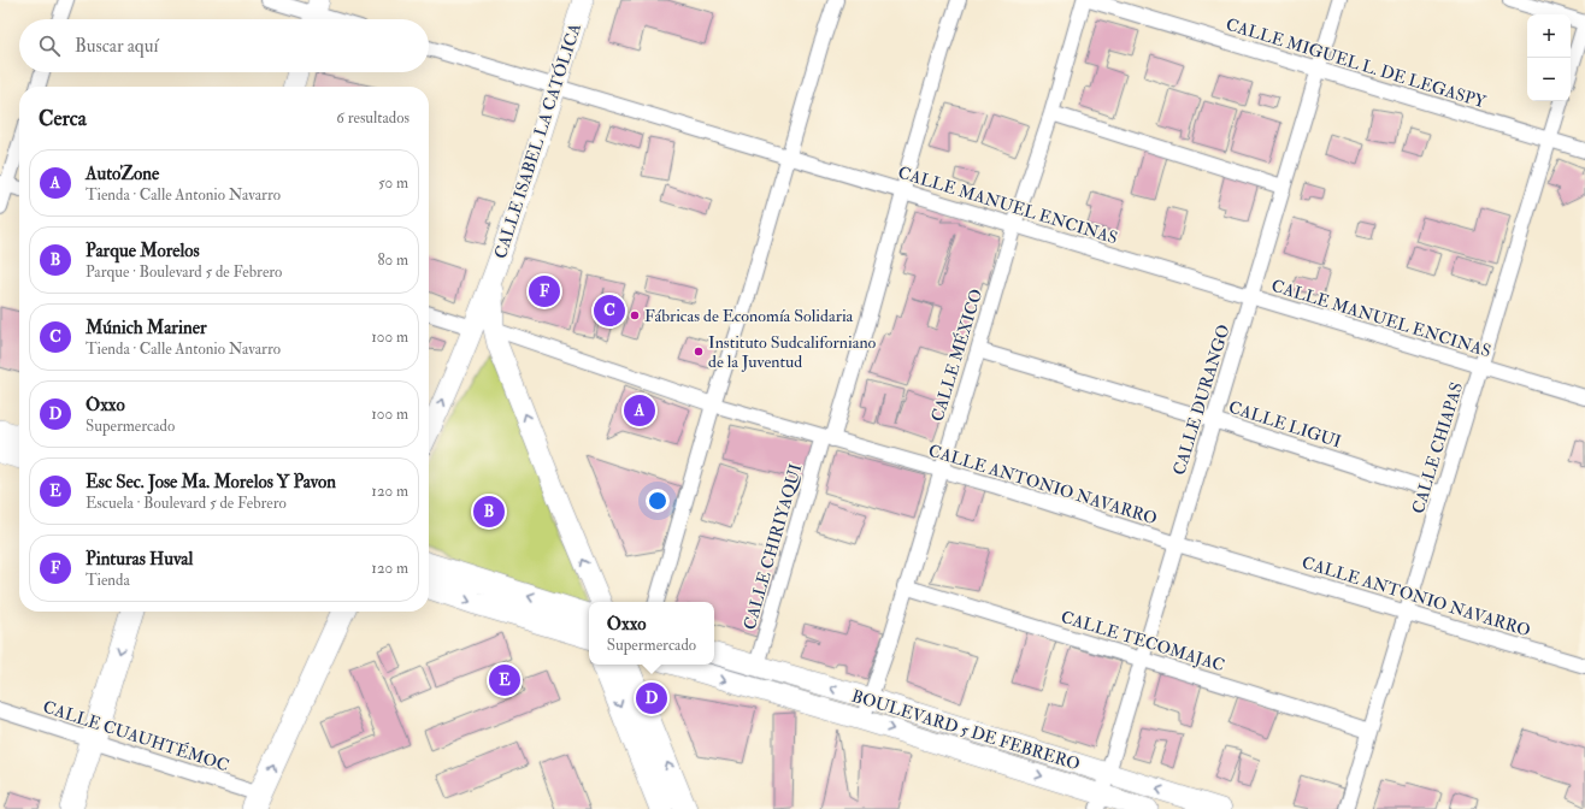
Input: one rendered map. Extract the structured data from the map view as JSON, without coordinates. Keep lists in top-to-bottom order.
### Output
{
  "streets": {
    "main road": ["CALLE ISABEL LA CATÓLICA", "BOULEVARD 5 DE FEBRERO"],
    "street": [
      "CALLE MIGUEL L. DE LEGASPY",
      "CALLE MANUEL ENCINAS",
      "CALLE MÉXICO",
      "CALLE DURANGO",
      "CALLE LIGUI",
      "CALLE CHIAPAS",
      "CALLE ANTONIO NAVARRO",
      "CALLE CHIRIYAQUI",
      "CALLE TECOMAJAC",
      "CALLE CUAUHTÉMOC"
    ]
  },
  "crossings": [
    ["CALLE MIGUEL L. DE LEGASPY", "CALLE DURANGO"],
    ["CALLE MIGUEL L. DE LEGASPY", "CALLE CHIAPAS"],
    ["CALLE ISABEL LA CATÓLICA", "CALLE MANUEL ENCINAS"],
    ["CALLE ISABEL LA CATÓLICA", "CALLE ANTONIO NAVARRO"],
    ["CALLE MANUEL ENCINAS", "CALLE MÉXICO"],
    ["CALLE MANUEL ENCINAS", "CALLE DURANGO"],
    ["CALLE MANUEL ENCINAS", "CALLE CHIAPAS"],
    ["CALLE MANUEL ENCINAS", "CALLE CHIRIYAQUI"],
    ["CALLE MÉXICO", "CALLE LIGUI"],
    ["CALLE MÉXICO", "CALLE ANTONIO NAVARRO"],
    ["CALLE MÉXICO", "CALLE TECOMAJAC"],
    ["CALLE MÉXICO", "BOULEVARD 5 DE FEBRERO"],
    ["CALLE DURANGO", "CALLE LIGUI"],
    ["CALLE DURANGO", "CALLE ANTONIO NAVARRO"],
    ["CALLE DURANGO", "CALLE TECOMAJAC"],
    ["CALLE DURANGO", "BOULEVARD 5 DE FEBRERO"],
    ["CALLE LIGUI", "CALLE CHIAPAS"],
    ["CALLE CHIAPAS", "CALLE ANTONIO NAVARRO"],
    ["CALLE CHIAPAS", "CALLE TECOMAJAC"],
    ["CALLE ANTONIO NAVARRO", "CALLE CHIRIYAQUI"],
    ["CALLE CHIRIYAQUI", "BOULEVARD 5 DE FEBRERO"]
  ],
  "places": ["Fábricas de Economía Solidaria", "Instituto Sudcaliforniano de la Juventud"],
  "page": {
    "map_buttons": ["+", "−"],
    "search": "Buscar aquí",
    "heading": ["Cerca", "6 resultados"],
    "list": [
      {
        "mark": "A",
        "name": "AutoZone",
        "note": "Tienda · Calle Antonio Navarro",
        "value": "50 m"
      },
      {
        "mark": "B",
        "name": "Parque Morelos",
        "note": "Parque · Boulevard 5 de Febrero",
        "value": "80 m"
      },
      {
        "mark": "C",
        "name": "Múnich Mariner",
        "note": "Tienda · Calle Antonio Navarro",
        "value": "100 m"
      },
      {
        "mark": "D",
        "name": "Oxxo",
        "note": "Supermercado",
        "value": "100 m"
      },
      {
        "mark": "E",
        "name": "Esc Sec. Jose Ma. Morelos Y Pavon",
        "note": "Escuela · Boulevard 5 de Febrero",
        "value": "120 m"
      },
      {
        "mark": "F",
        "name": "Pinturas Huval",
        "note": "Tienda",
        "value": "120 m"
      }
    ],
    "pins": [
      "F",
      "C",
      "A",
      "B",
      "E",
      "D"
    ],
    "popup": ["Oxxo", "Supermercado"]
  }
}
